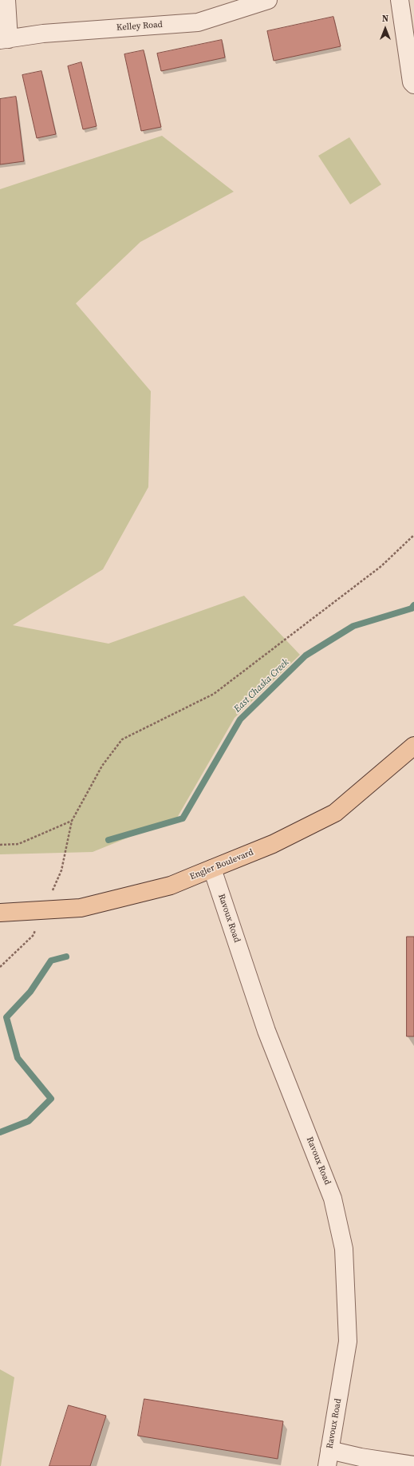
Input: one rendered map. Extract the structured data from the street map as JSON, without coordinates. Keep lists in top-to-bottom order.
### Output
{
  "streets": {
    "main road": ["Engler Boulevard"],
    "street": ["Kelley Road", "Ravoux Road"]
  },
  "crossings": [
    ["Engler Boulevard", "Ravoux Road"]
  ],
  "water": ["East Chaska Creek"],
  "north": "top"
}
